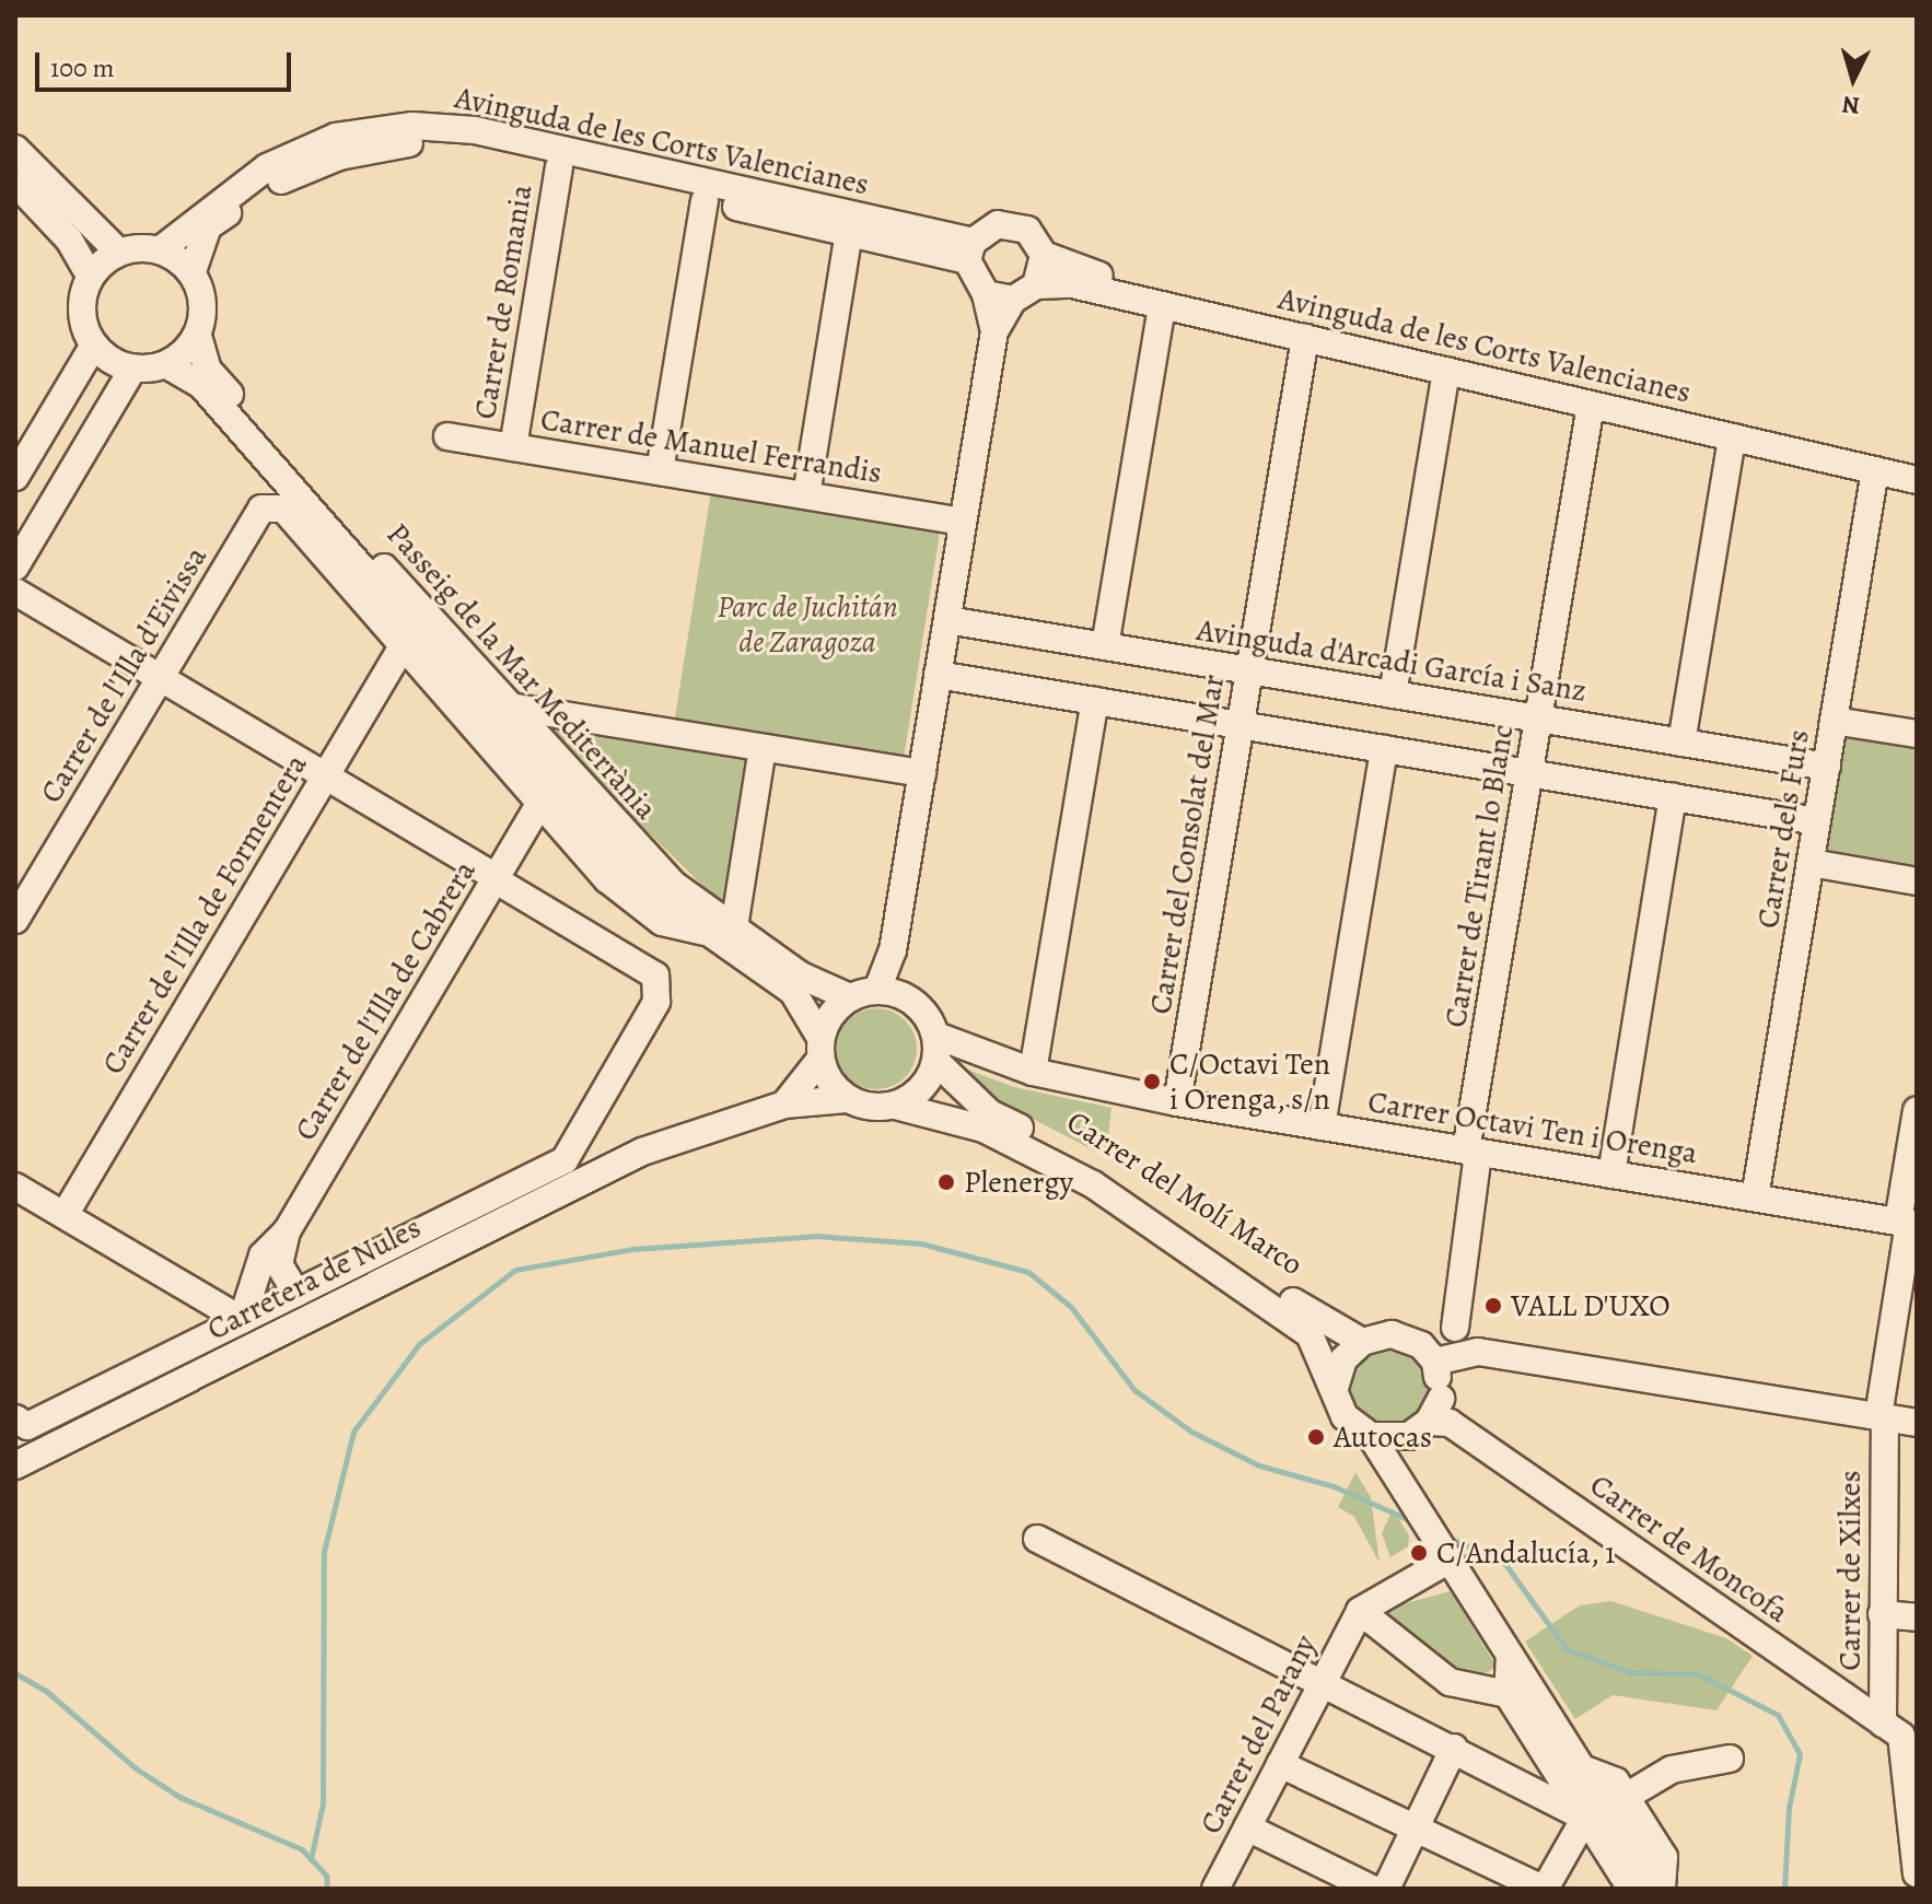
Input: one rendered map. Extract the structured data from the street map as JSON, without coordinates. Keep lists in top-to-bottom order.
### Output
{
  "streets": {
    "street": [
      "Avinguda de les Corts Valencianes",
      "Carrer de Romania",
      "Carrer de Manuel Ferrandis",
      "Avinguda d'Arcadi García i Sanz",
      "Passeig de la Mar Mediterrània",
      "Carrer de l'Illa d'Eivissa",
      "Carrer dels Furs",
      "Carrer del Consolat del Mar",
      "Carrer de Tirant lo Blanc",
      "Carrer de l'Illa de Formentera",
      "Carrer de l'Illa de Cabrera",
      "Carrer Octavi Ten i Orenga",
      "Carrer del Molí Marco",
      "Carretera de Nules",
      "Carrer de Moncofa",
      "Carrer de Xilxes",
      "Carrer del Parany"
    ]
  },
  "crossings": [
    ["Avinguda de les Corts Valencianes", "Carrer de Romania"],
    ["Avinguda de les Corts Valencianes", "Passeig de la Mar Mediterrània"],
    ["Avinguda de les Corts Valencianes", "Carrer dels Furs"],
    ["Avinguda de les Corts Valencianes", "Carrer del Consolat del Mar"],
    ["Avinguda de les Corts Valencianes", "Carrer de Tirant lo Blanc"],
    ["Carrer de Romania", "Carrer de Manuel Ferrandis"],
    ["Avinguda d'Arcadi García i Sanz", "Carrer dels Furs"],
    ["Avinguda d'Arcadi García i Sanz", "Carrer del Consolat del Mar"],
    ["Avinguda d'Arcadi García i Sanz", "Carrer de Tirant lo Blanc"],
    ["Passeig de la Mar Mediterrània", "Carrer de l'Illa d'Eivissa"],
    ["Passeig de la Mar Mediterrània", "Carrer de l'Illa de Formentera"],
    ["Passeig de la Mar Mediterrània", "Carrer de l'Illa de Cabrera"],
    ["Passeig de la Mar Mediterrània", "Carrer Octavi Ten i Orenga"],
    ["Passeig de la Mar Mediterrània", "Carrer del Molí Marco"],
    ["Passeig de la Mar Mediterrània", "Carretera de Nules"],
    ["Carrer dels Furs", "Carrer Octavi Ten i Orenga"],
    ["Carrer del Consolat del Mar", "Carrer Octavi Ten i Orenga"],
    ["Carrer de Tirant lo Blanc", "Carrer Octavi Ten i Orenga"],
    ["Carrer de l'Illa de Cabrera", "Carretera de Nules"],
    ["Carrer Octavi Ten i Orenga", "Carrer del Molí Marco"],
    ["Carrer Octavi Ten i Orenga", "Carretera de Nules"],
    ["Carrer Octavi Ten i Orenga", "Carrer de Xilxes"],
    ["Carrer del Molí Marco", "Carretera de Nules"],
    ["Carrer del Molí Marco", "Carrer de Moncofa"],
    ["Carrer de Moncofa", "Carrer de Xilxes"]
  ],
  "parks": ["Parc de Juchitán de Zaragoza"],
  "places": [
    "C/Octavi Ten i Orenga, s/n",
    "Plenergy",
    "VALL D'UXO",
    "Autocas",
    "C/Andalucía, 1"
  ],
  "scale_bar": "100 m",
  "north": "bottom"
}
